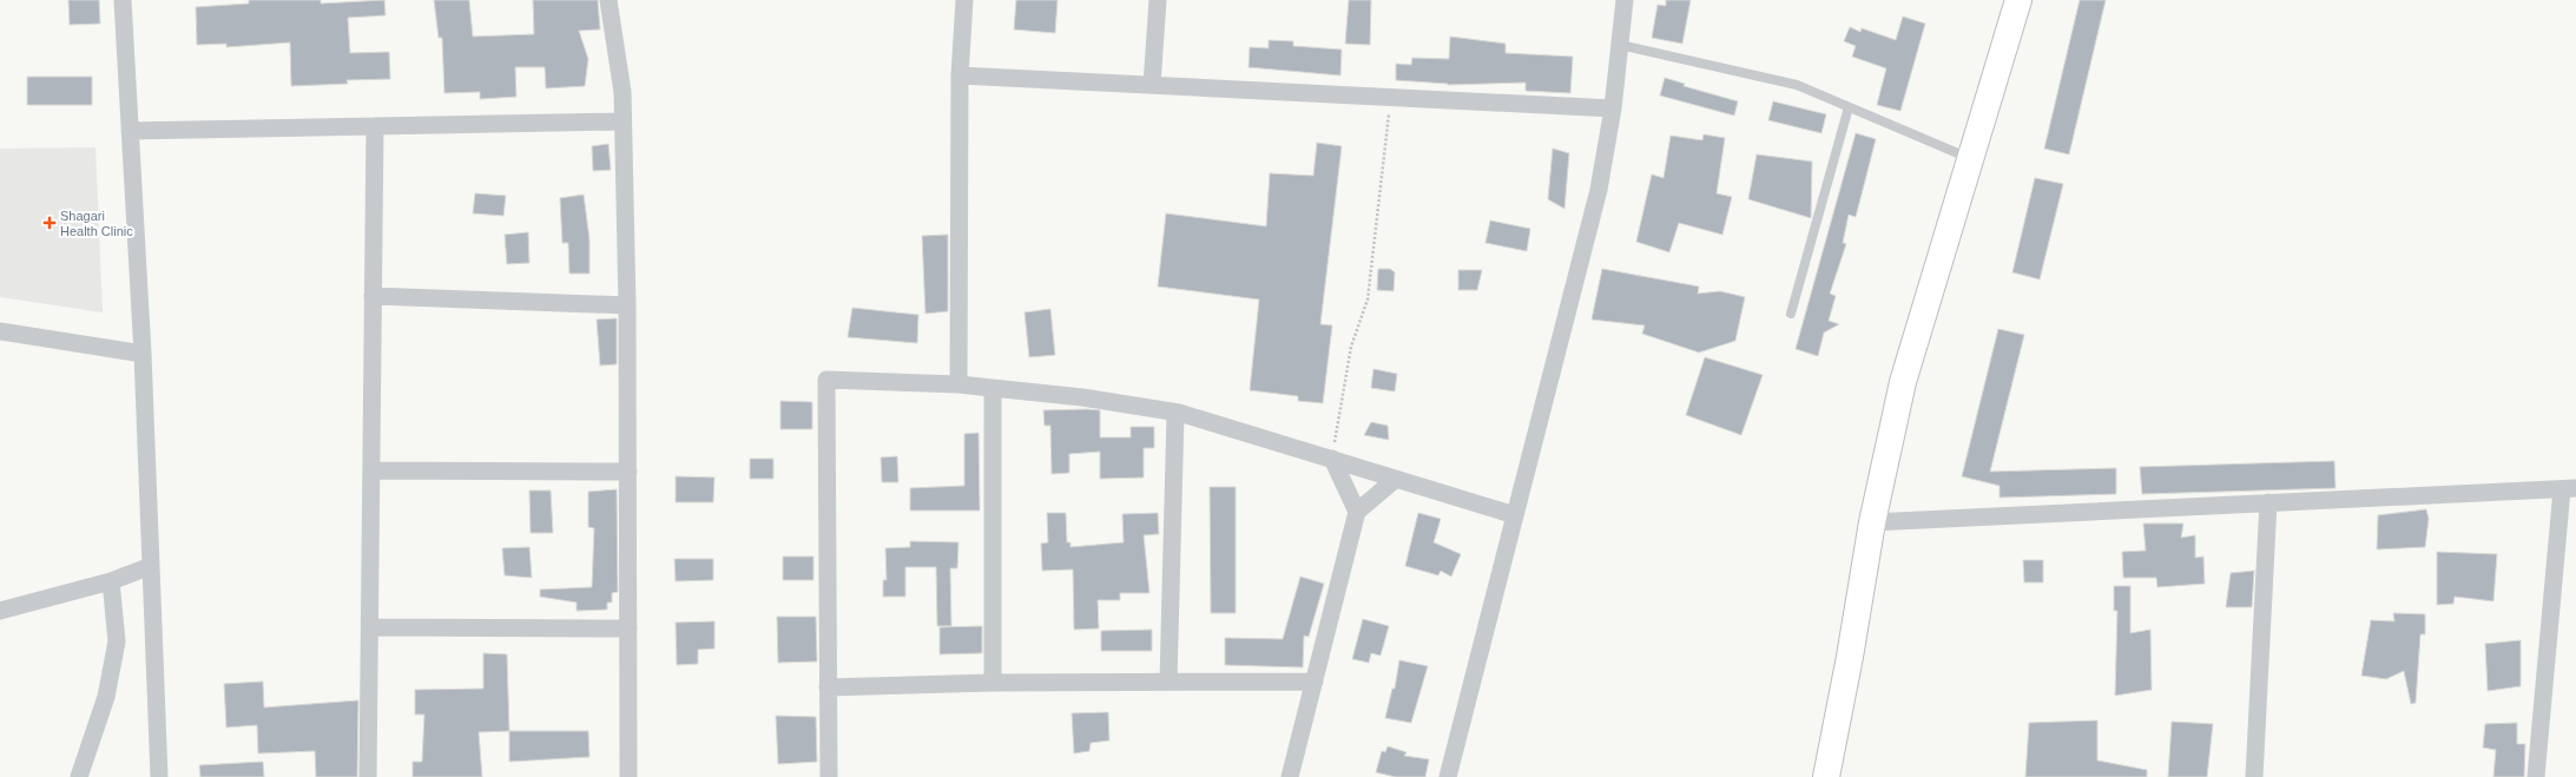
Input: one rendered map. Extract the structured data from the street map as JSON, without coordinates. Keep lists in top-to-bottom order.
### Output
{
  "places": {
    "health": ["Shagari Health Clinic"]
  }
}
